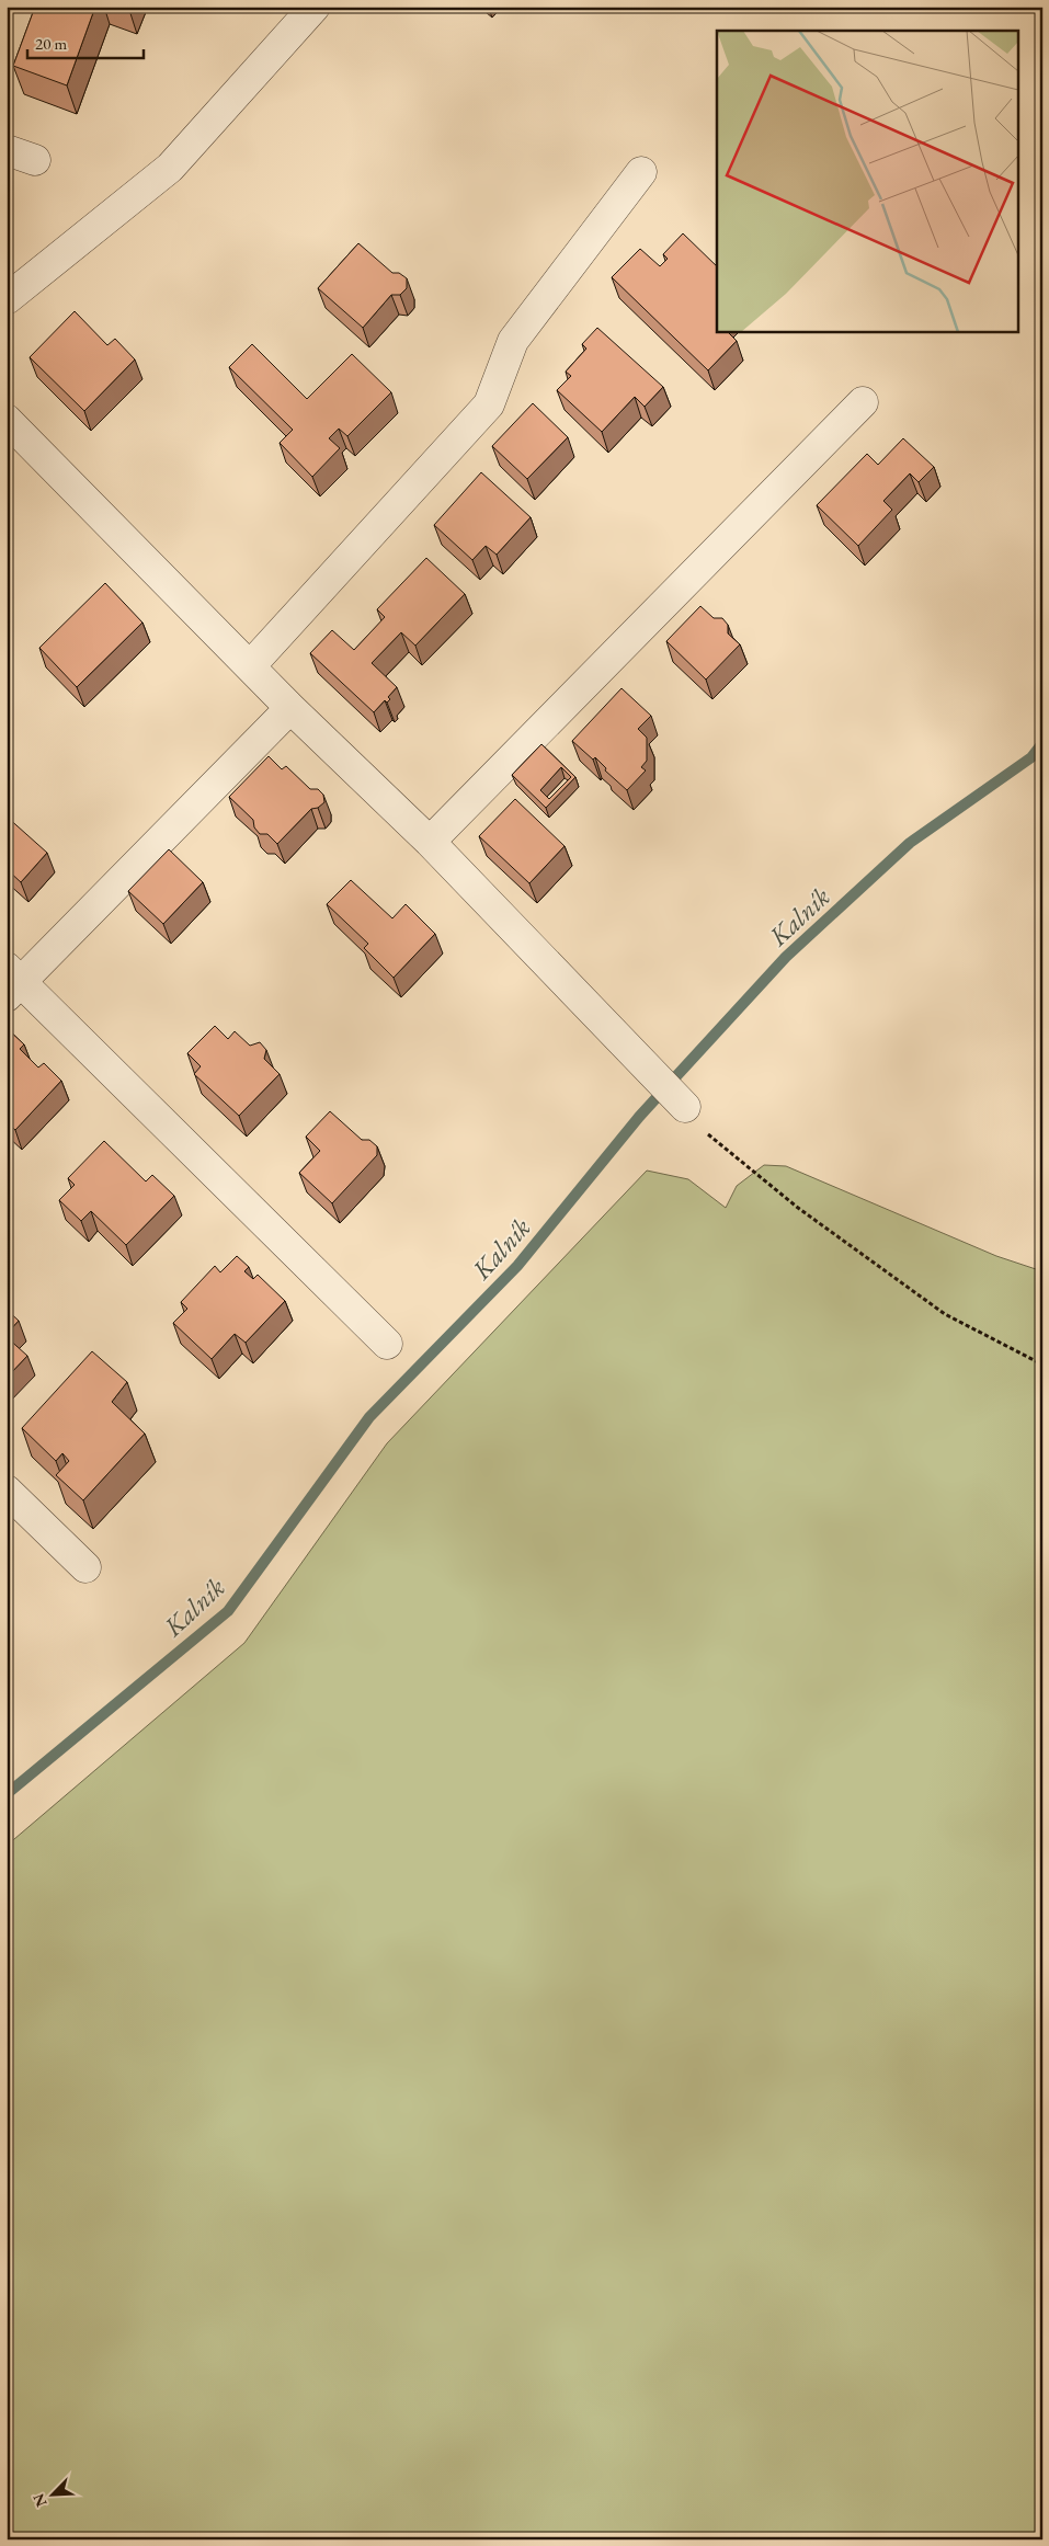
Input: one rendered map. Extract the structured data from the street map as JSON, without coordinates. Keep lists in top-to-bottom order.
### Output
{
  "water": ["Kalník"],
  "scale_bar": "20 m",
  "north": "bottom left"
}
